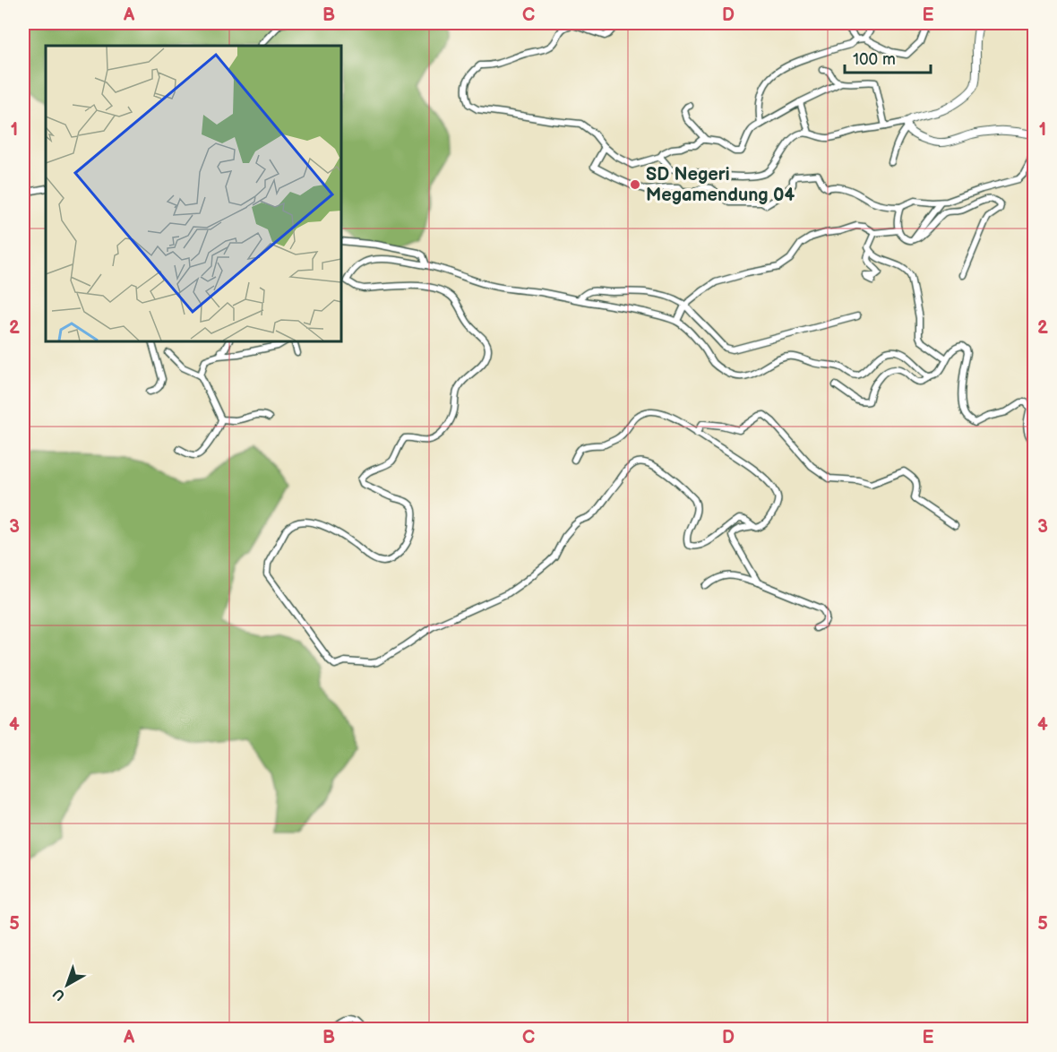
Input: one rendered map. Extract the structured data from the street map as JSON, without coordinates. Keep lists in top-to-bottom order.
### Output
{
  "places": ["SD Negeri Megamendung 04"],
  "scale_bar": "100 m",
  "north": "bottom left",
  "grid": {
    "columns": [
      "A",
      "B",
      "C",
      "D",
      "E"
    ],
    "rows": [
      "1",
      "2",
      "3",
      "4",
      "5"
    ]
  }
}
